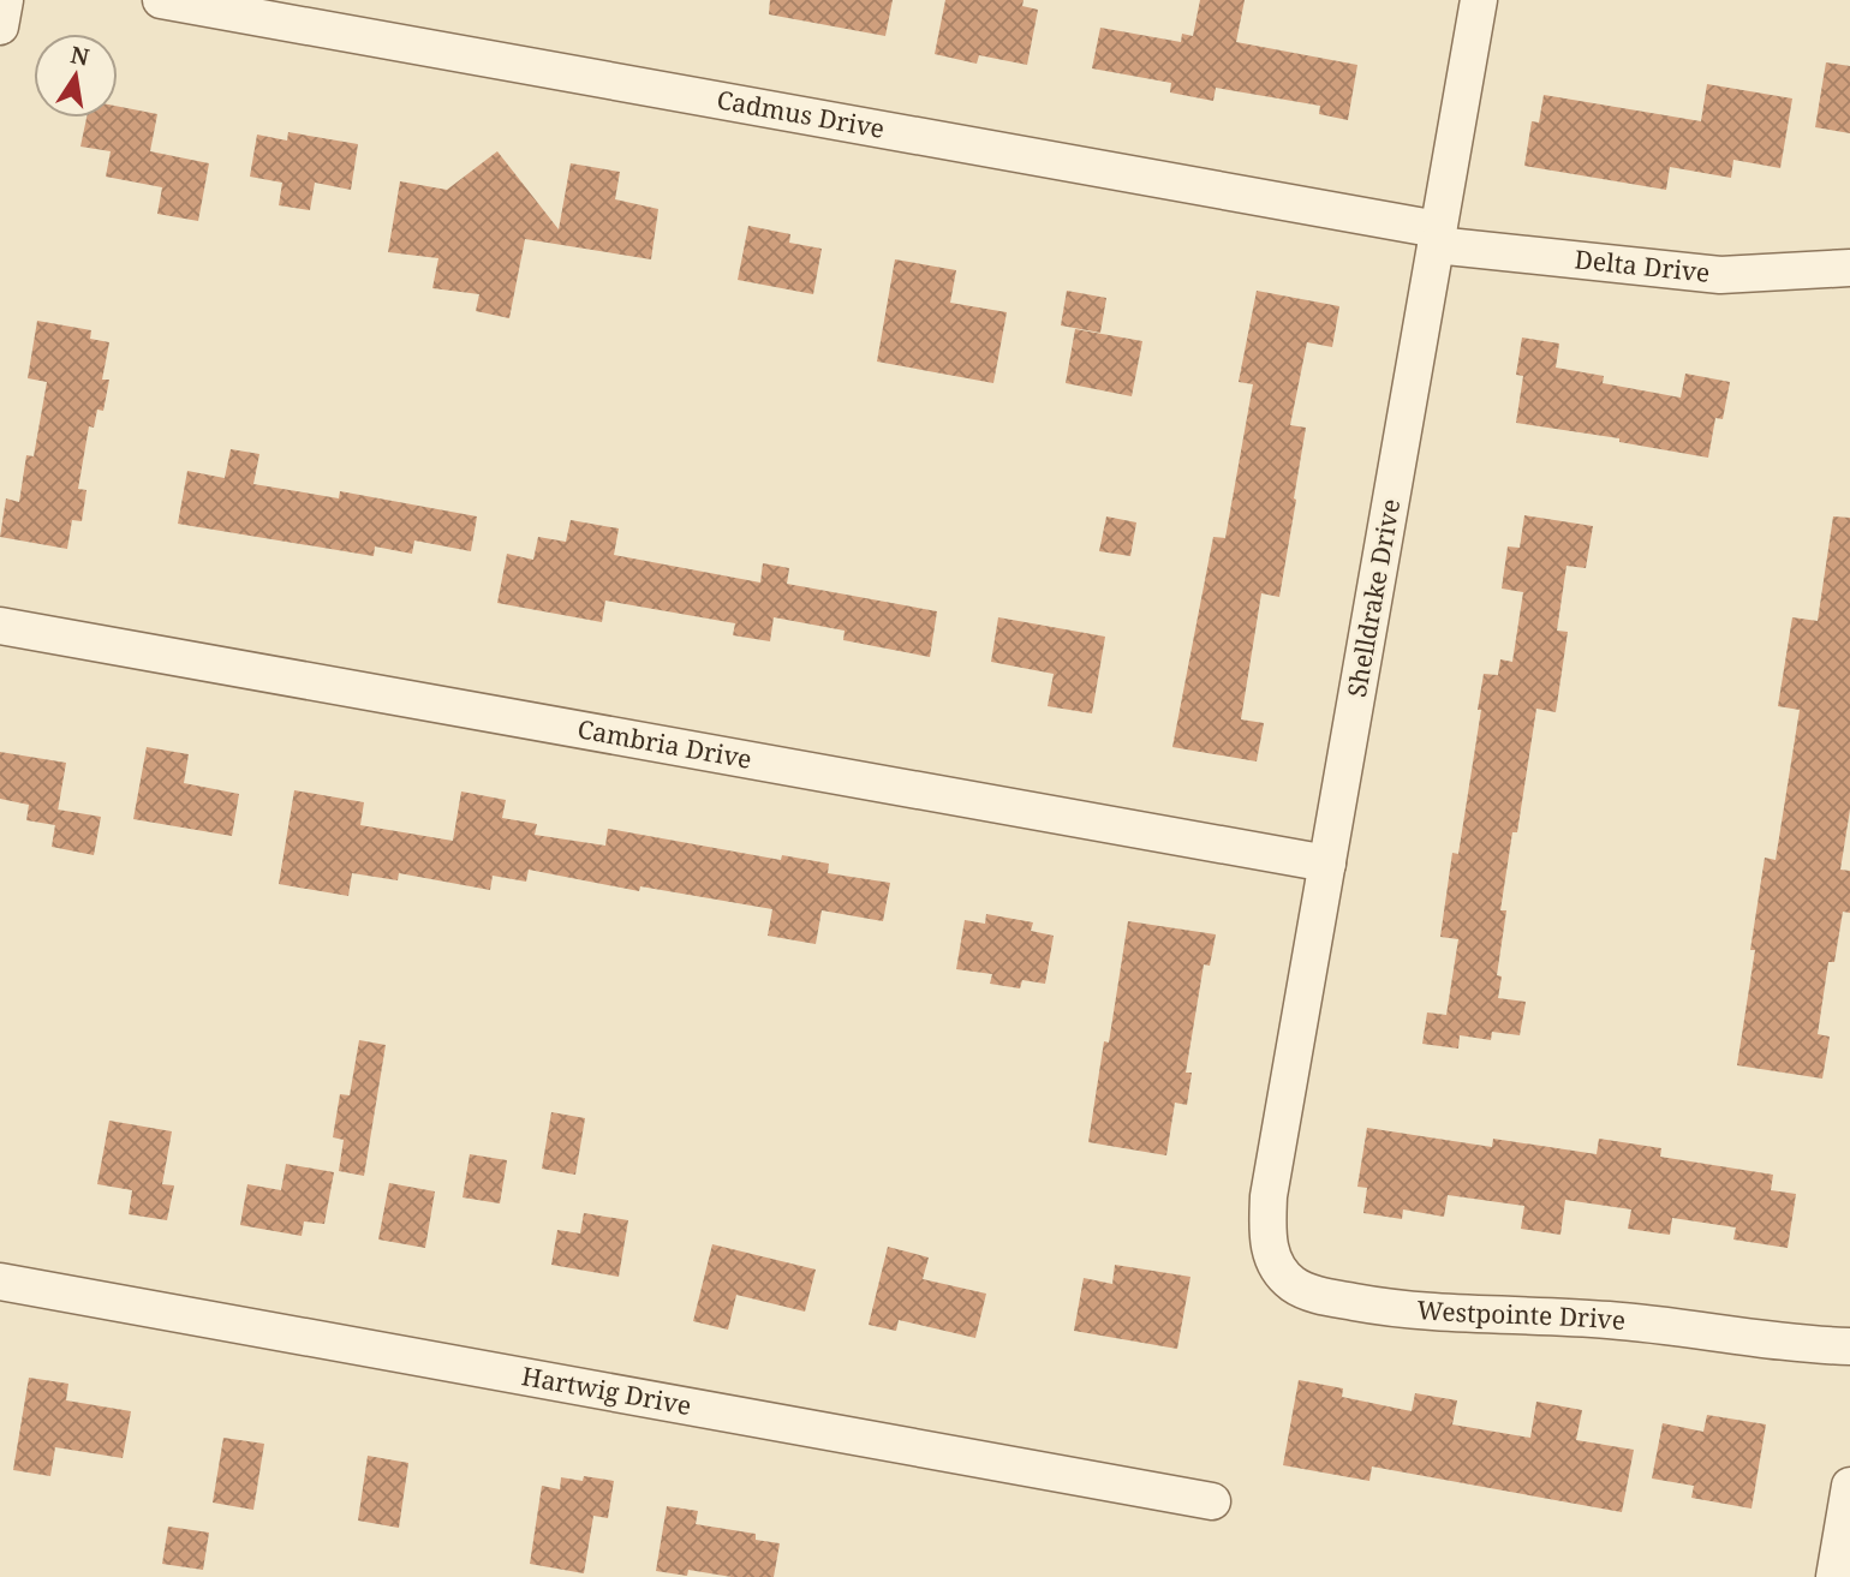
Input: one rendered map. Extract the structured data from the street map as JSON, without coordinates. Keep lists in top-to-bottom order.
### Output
{
  "streets": {
    "street": [
      "Cadmus Drive",
      "Delta Drive",
      "Shelldrake Drive",
      "Cambria Drive",
      "Westpointe Drive",
      "Hartwig Drive"
    ]
  },
  "crossings": [
    ["Cadmus Drive", "Delta Drive"],
    ["Cadmus Drive", "Shelldrake Drive"],
    ["Delta Drive", "Shelldrake Drive"],
    ["Shelldrake Drive", "Cambria Drive"],
    ["Shelldrake Drive", "Westpointe Drive"]
  ],
  "north": "top"
}
